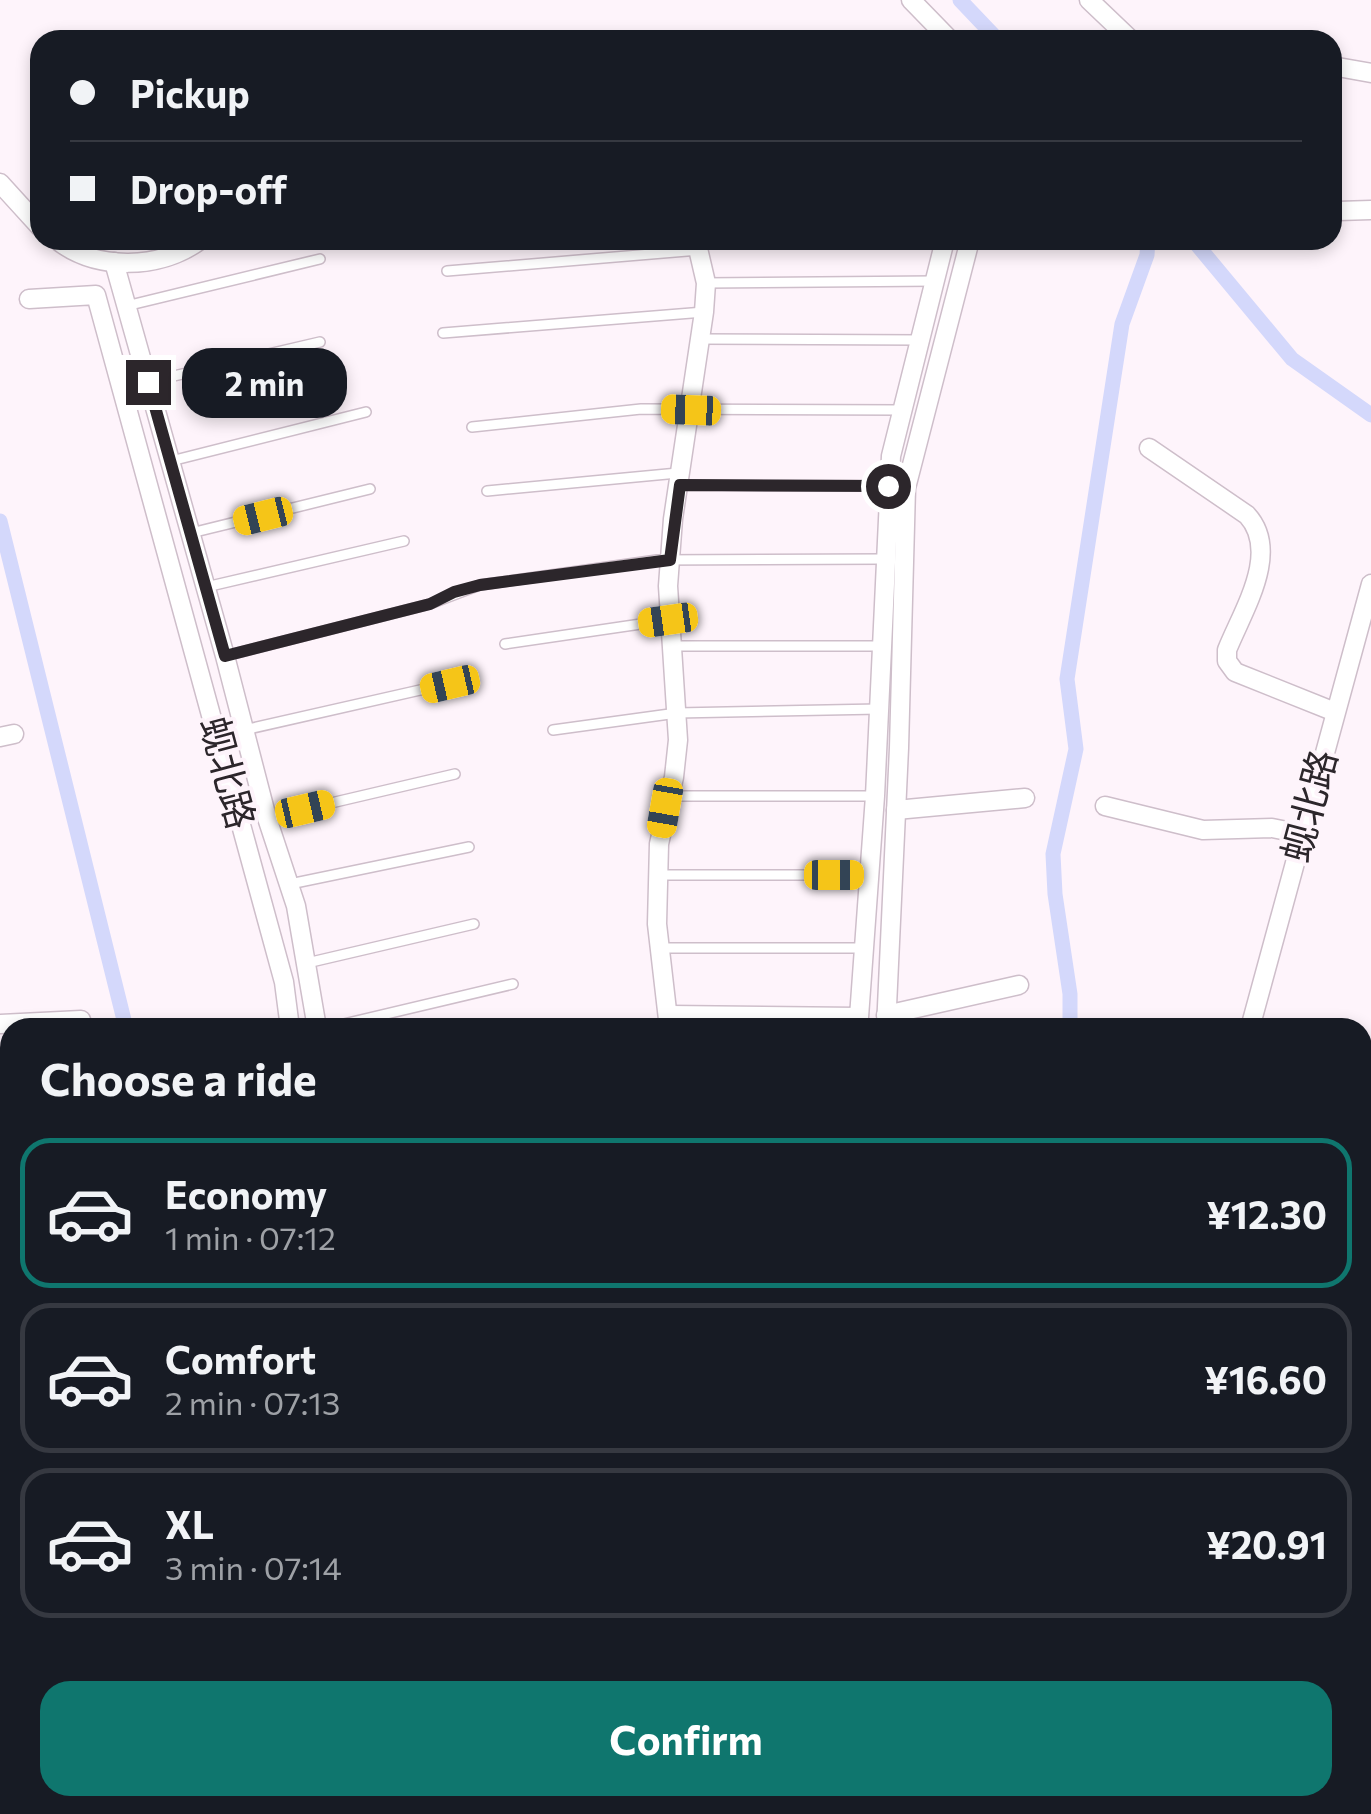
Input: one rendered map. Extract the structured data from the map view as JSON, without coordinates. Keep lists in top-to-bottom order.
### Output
{
  "streets": {
    "street": ["蚬北路"]
  },
  "page": {
    "banner": ["Pickup", "Drop-off"],
    "bubble": "2 min",
    "heading": "Choose a ride",
    "list": [
      {
        "name": "Economy",
        "note": "1 min · 07:12",
        "value": "¥12.30"
      },
      {
        "name": "Comfort",
        "note": "2 min · 07:13",
        "value": "¥16.60"
      },
      {
        "name": "XL",
        "note": "3 min · 07:14",
        "value": "¥20.91"
      }
    ],
    "buttons": "Confirm"
  }
}
